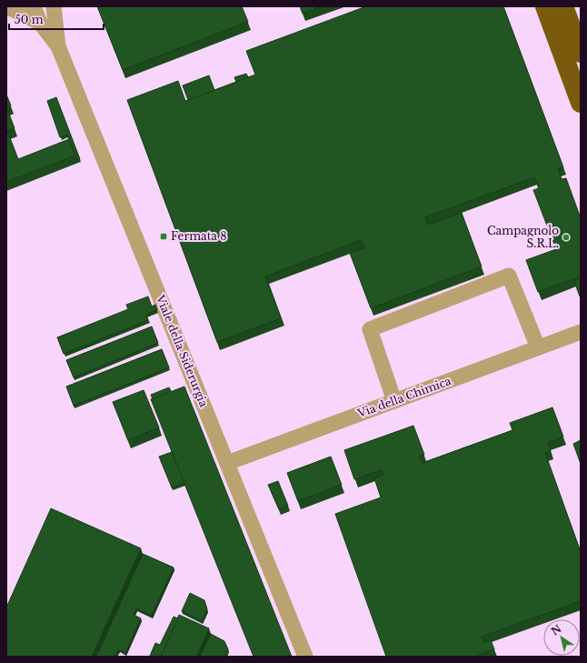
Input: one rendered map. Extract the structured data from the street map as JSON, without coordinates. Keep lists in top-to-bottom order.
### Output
{
  "streets": {
    "street": ["Viale della Siderurgia", "Via della Chimica"]
  },
  "crossings": [
    ["Viale della Siderurgia", "Via della Chimica"]
  ],
  "places": {
    "transit": ["Fermata 8"],
    "other": ["Campagnolo S.R.L."]
  },
  "scale_bar": "50 m",
  "north": "top left"
}
